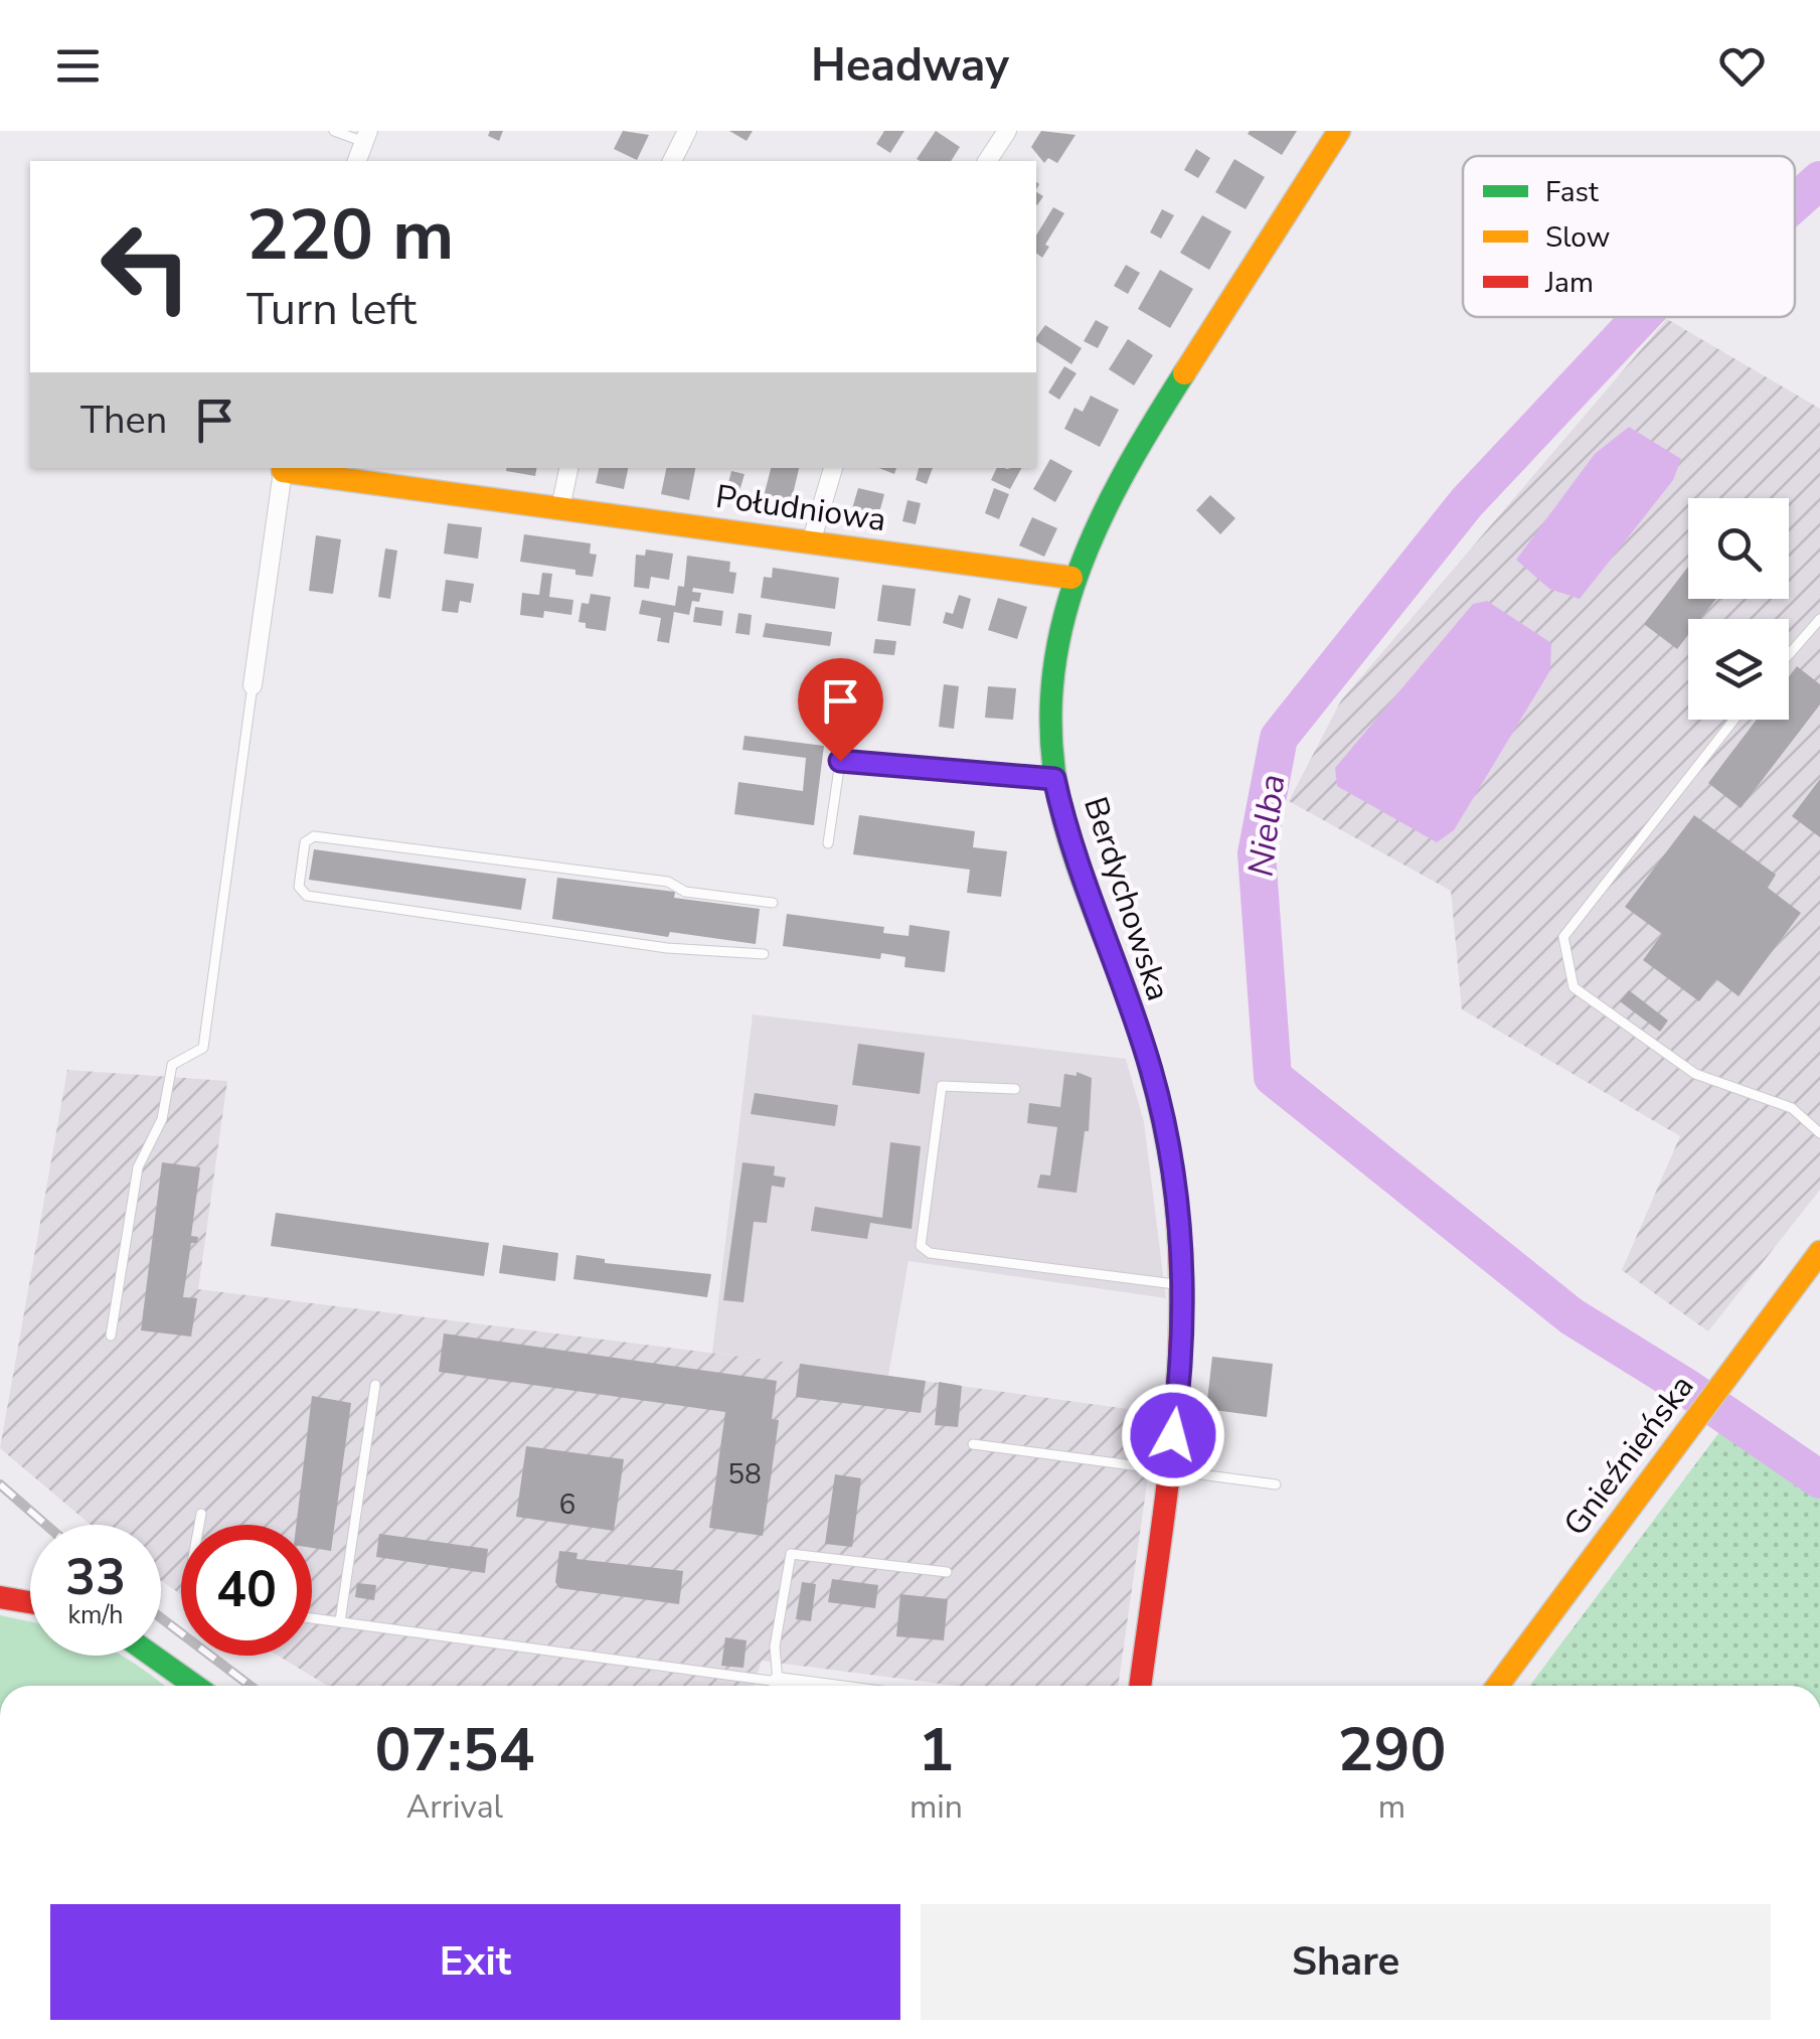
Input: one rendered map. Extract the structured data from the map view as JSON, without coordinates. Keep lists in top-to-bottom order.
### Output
{
  "streets": {
    "street": ["Południowa", "Berdychowska", "Gnieźnieńska"]
  },
  "crossings": [
    ["Południowa", "Berdychowska"]
  ],
  "water": ["Nielba"],
  "house_numbers": ["58", "6"],
  "legend": ["Fast", "Slow", "Jam"],
  "page": {
    "header": "Headway",
    "turn": ["220 m", "Turn left"],
    "then": "Then",
    "speed": "33 km/h",
    "limit": "40",
    "eta": [
      "07:54",
      "Arrival",
      "1",
      "min",
      "290",
      "m"
    ],
    "buttons": ["Exit", "Share"]
  }
}
